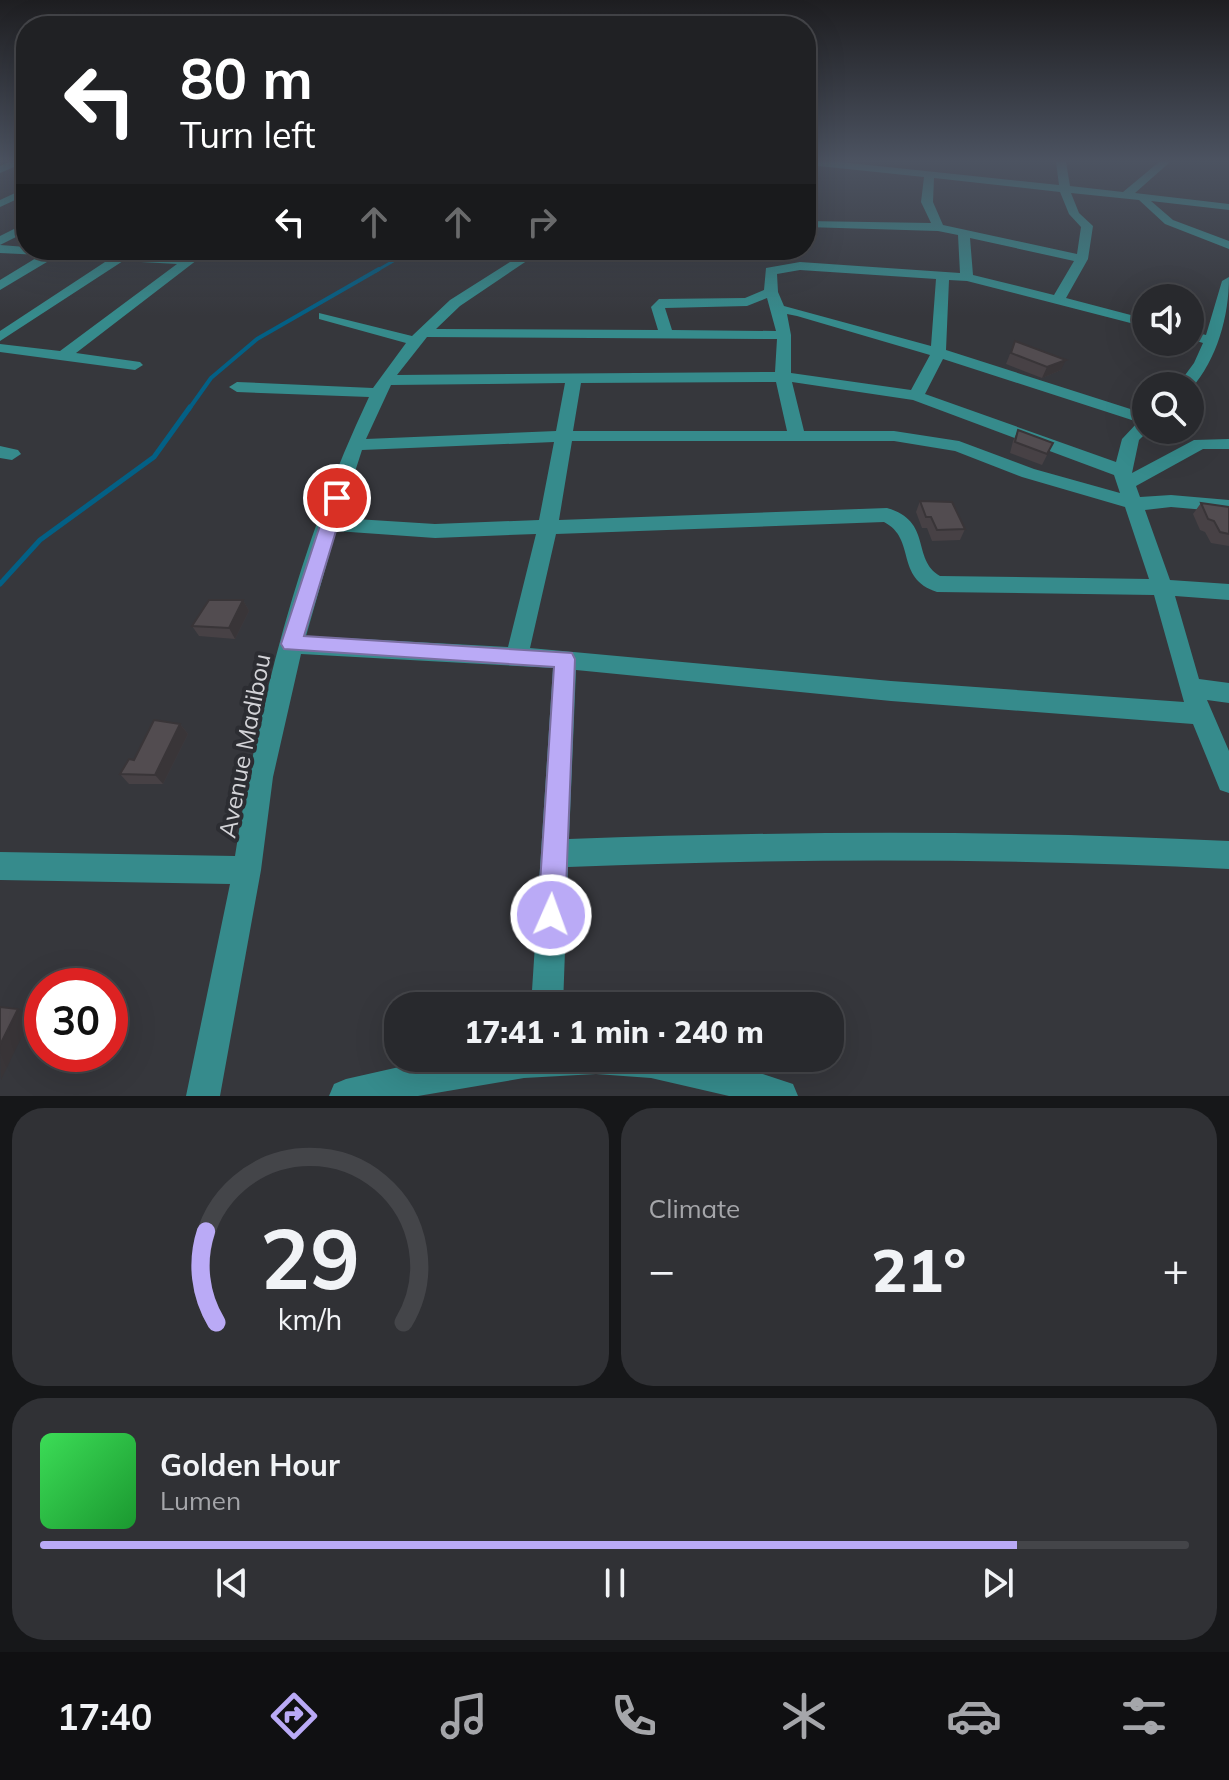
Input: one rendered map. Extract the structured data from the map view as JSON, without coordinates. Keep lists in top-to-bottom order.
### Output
{
  "streets": {
    "street": ["Avenue Madibou"]
  },
  "page": {
    "turn": ["80 m", "Turn left"],
    "limit": "30",
    "trip": "17:41 · 1 min · 240 m",
    "tile": "Climate",
    "heat": ["−", "21°", "+"],
    "song": ["Golden Hour", "Lumen"],
    "tabs": "17:40",
    "gauge": ["29", "km/h"]
  }
}
